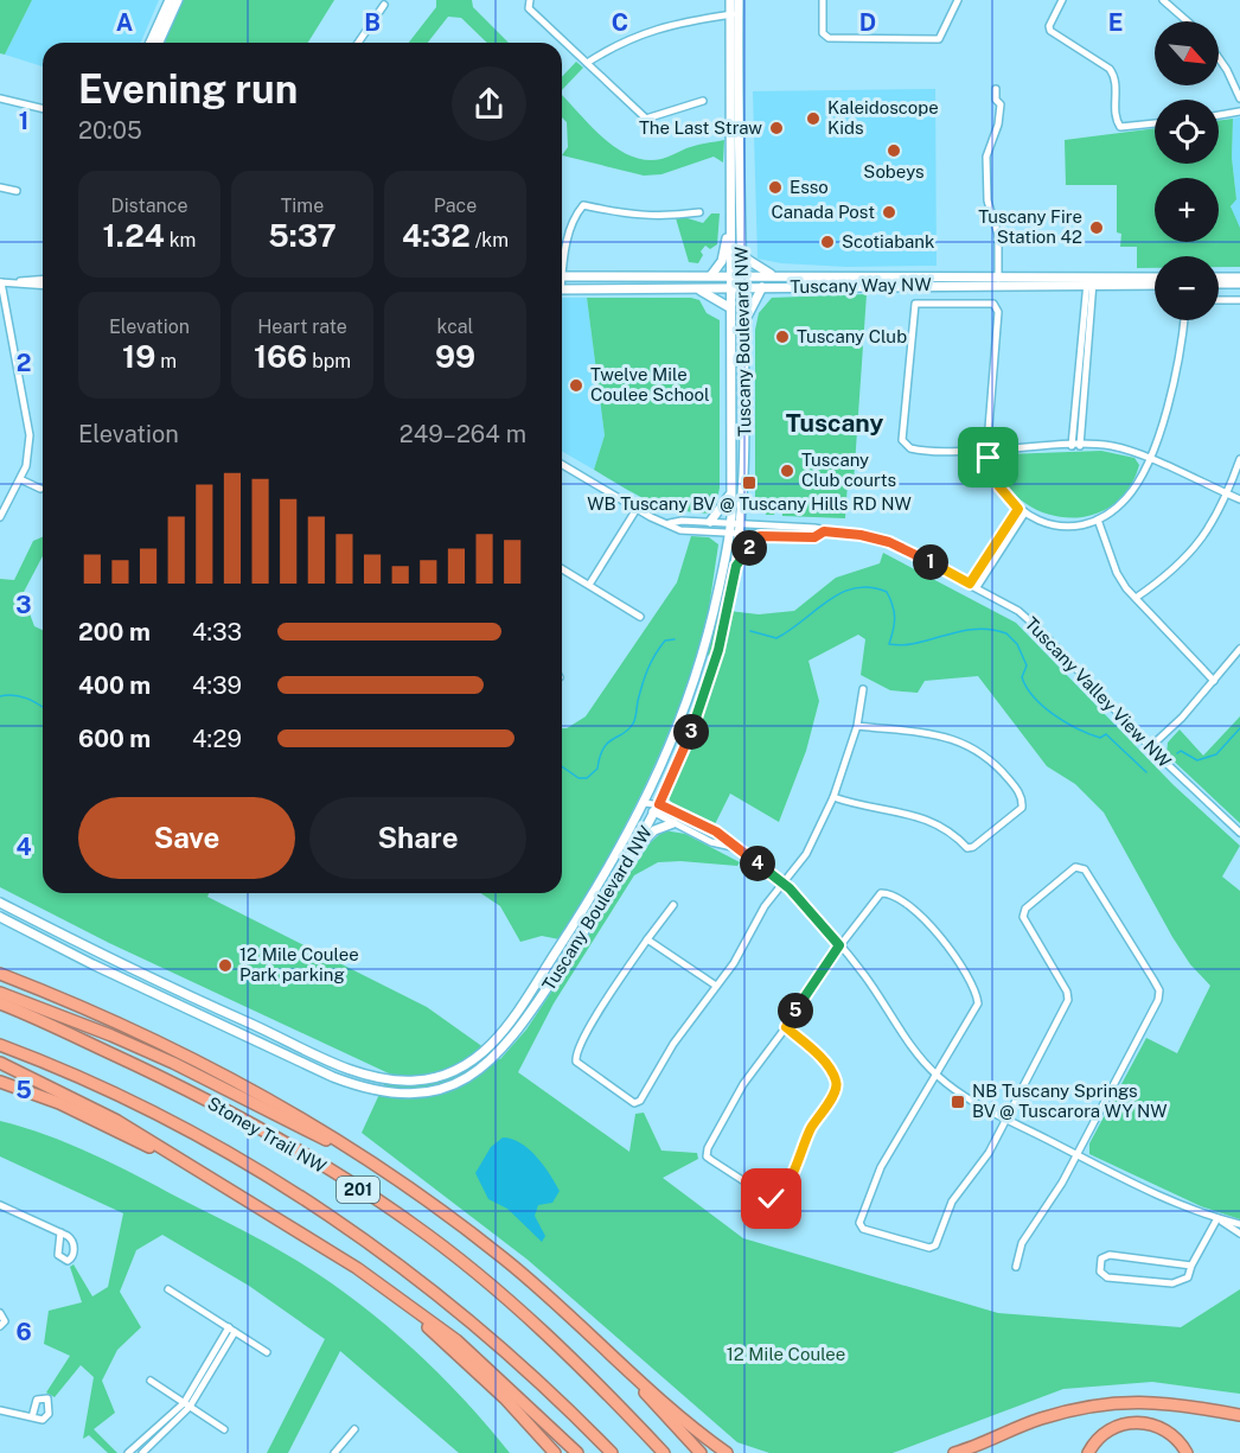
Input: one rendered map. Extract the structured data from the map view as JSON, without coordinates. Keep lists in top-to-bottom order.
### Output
{
  "streets": {
    "highway": ["Stoney Trail NW", "201"],
    "street": ["Tuscany Way NW", "Tuscany Boulevard NW", "Tuscany Valley View NW"]
  },
  "crossings": [
    ["Tuscany Way NW", "Tuscany Boulevard NW"],
    ["Tuscany Boulevard NW", "Tuscany Valley View NW"]
  ],
  "districts": ["Tuscany"],
  "parks": ["12 Mile Coulee"],
  "places": {
    "other": [
      "Kaleidoscope Kids",
      "The Last Straw",
      "Sobeys",
      "Esso",
      "Canada Post",
      "Tuscany Fire Station 42",
      "Scotiabank",
      "Tuscany Club",
      "Twelve Mile Coulee School",
      "Tuscany Club courts",
      "12 Mile Coulee Park parking"
    ],
    "transit": ["WB Tuscany BV @ Tuscany Hills RD NW", "NB Tuscany Springs BV @ Tuscarora WY NW"]
  },
  "north": "bottom right",
  "page": {
    "map_buttons": ["+", "−"],
    "heading": ["Evening run", "20:05"],
    "stats": [
      ["Distance", "1.24 km"],
      ["Time", "5:37"],
      ["Pace", "4:32 /km"],
      ["Elevation", "19 m"],
      ["Heart rate", "166 bpm"],
      ["kcal", "99"]
    ],
    "chart": ["Elevation", "249–264 m"],
    "pins": [
      "2",
      "1",
      "3",
      "4",
      "5"
    ],
    "list": [
      {
        "name": "200 m",
        "note": "4:33"
      },
      {
        "name": "400 m",
        "note": "4:39"
      },
      {
        "name": "600 m",
        "note": "4:29"
      }
    ],
    "buttons": ["Save", "Share"]
  },
  "grid": {
    "columns": [
      "A",
      "B",
      "C",
      "D",
      "E"
    ],
    "rows": [
      "1",
      "2",
      "3",
      "4",
      "5",
      "6"
    ]
  }
}
